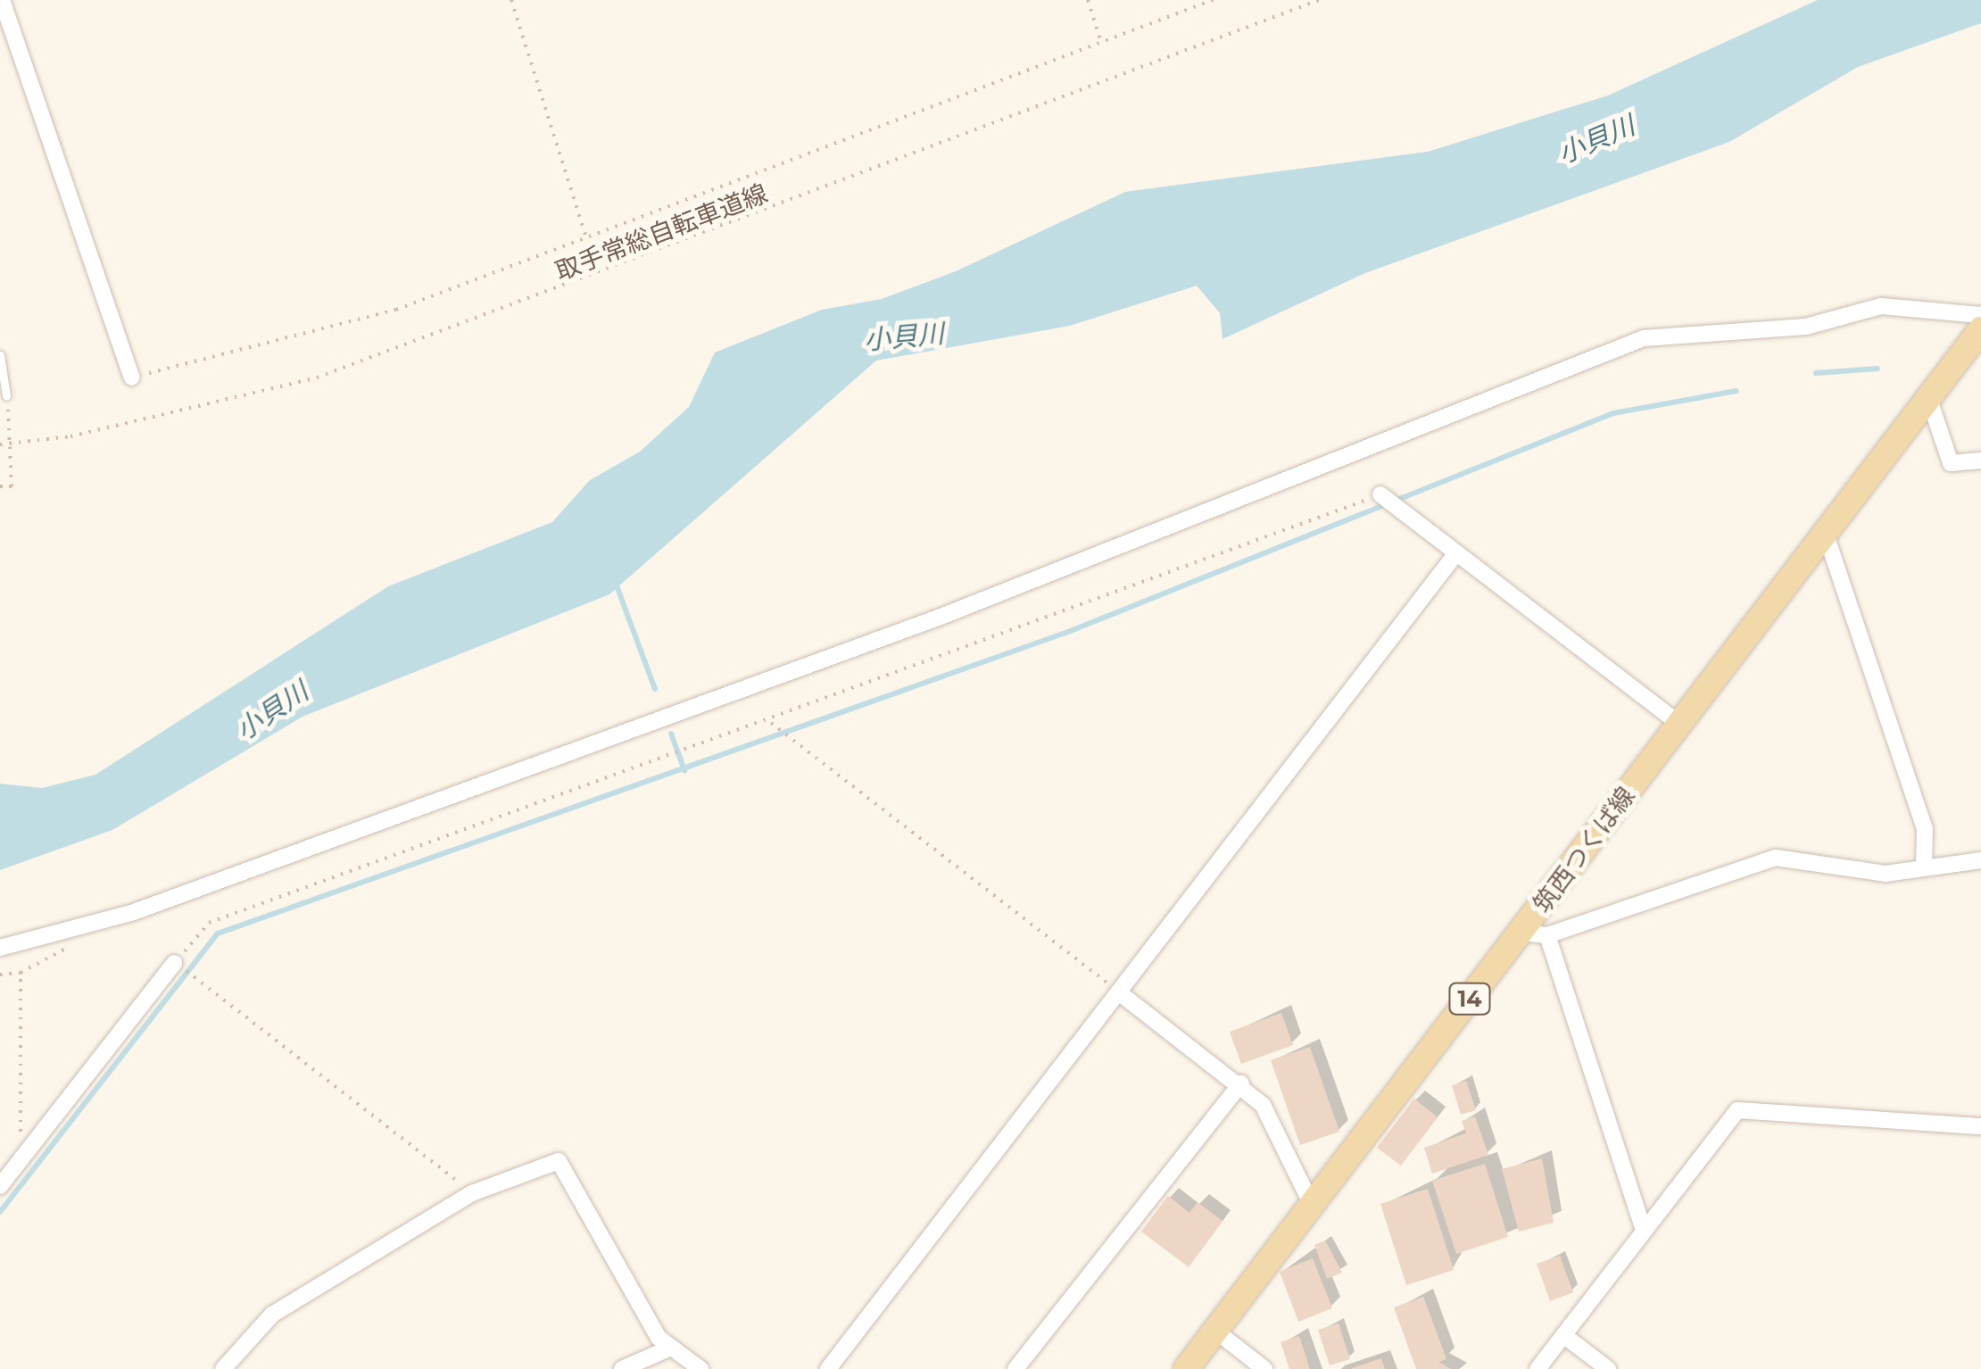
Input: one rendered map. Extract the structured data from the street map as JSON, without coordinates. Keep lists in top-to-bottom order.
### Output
{
  "streets": {
    "main road": ["筑西つくば線", "14"],
    "path": ["取手常総自転車道線"]
  },
  "water": ["小貝川"]
}
